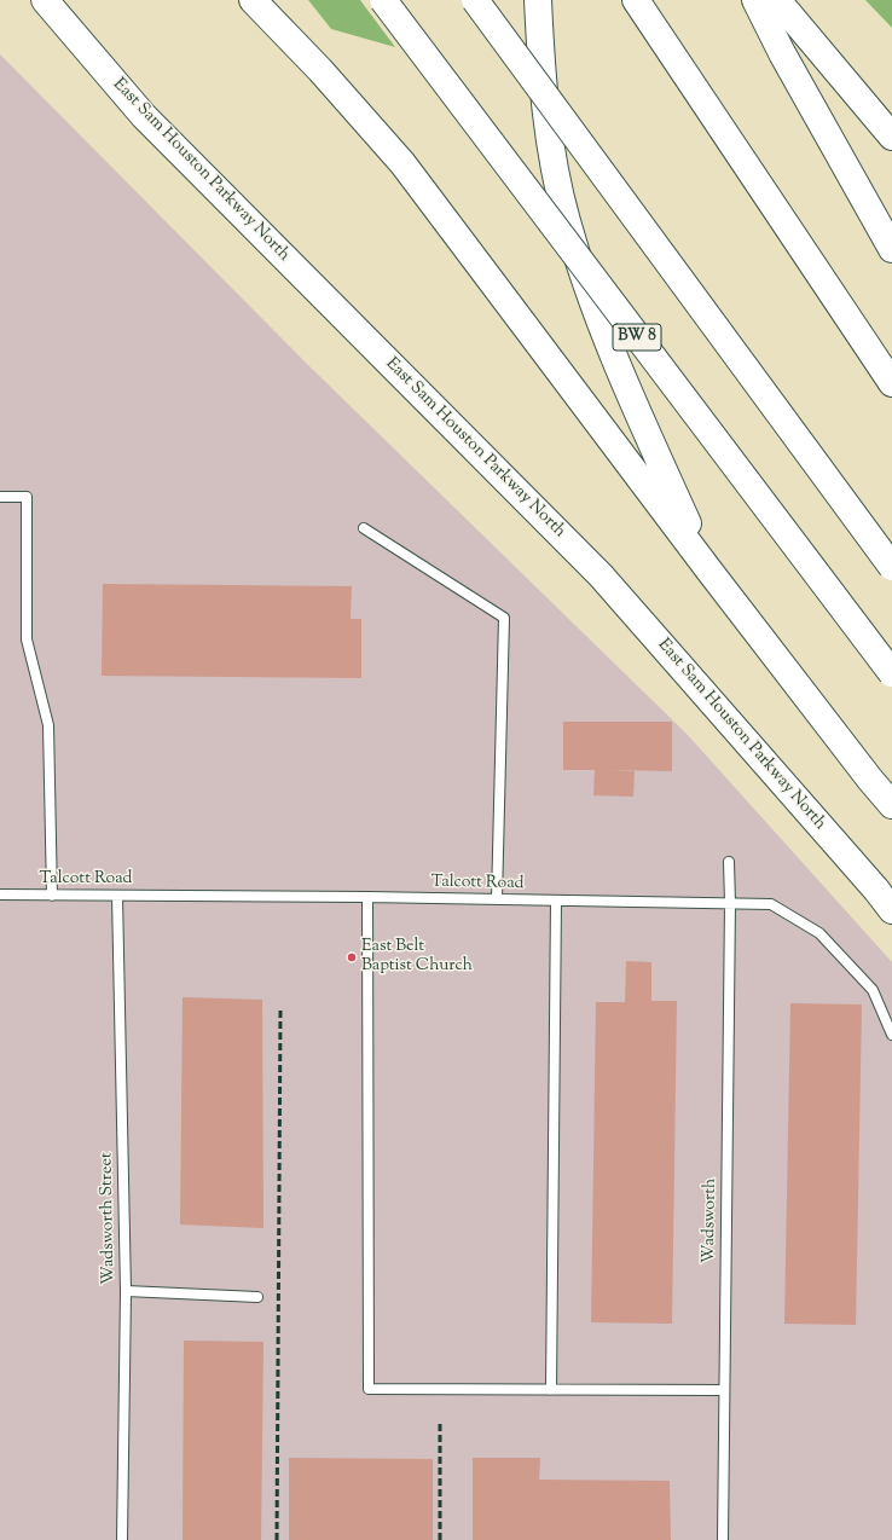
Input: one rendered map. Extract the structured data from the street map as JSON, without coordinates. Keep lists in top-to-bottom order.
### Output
{
  "streets": {
    "main road": ["East Sam Houston Parkway North", "BW 8"],
    "lane": ["Talcott Road", "Wadsworth Street", "Wadsworth"]
  },
  "crossings": [
    ["Talcott Road", "Wadsworth Street"],
    ["Talcott Road", "Wadsworth"]
  ],
  "places": ["East Belt Baptist Church"]
}
